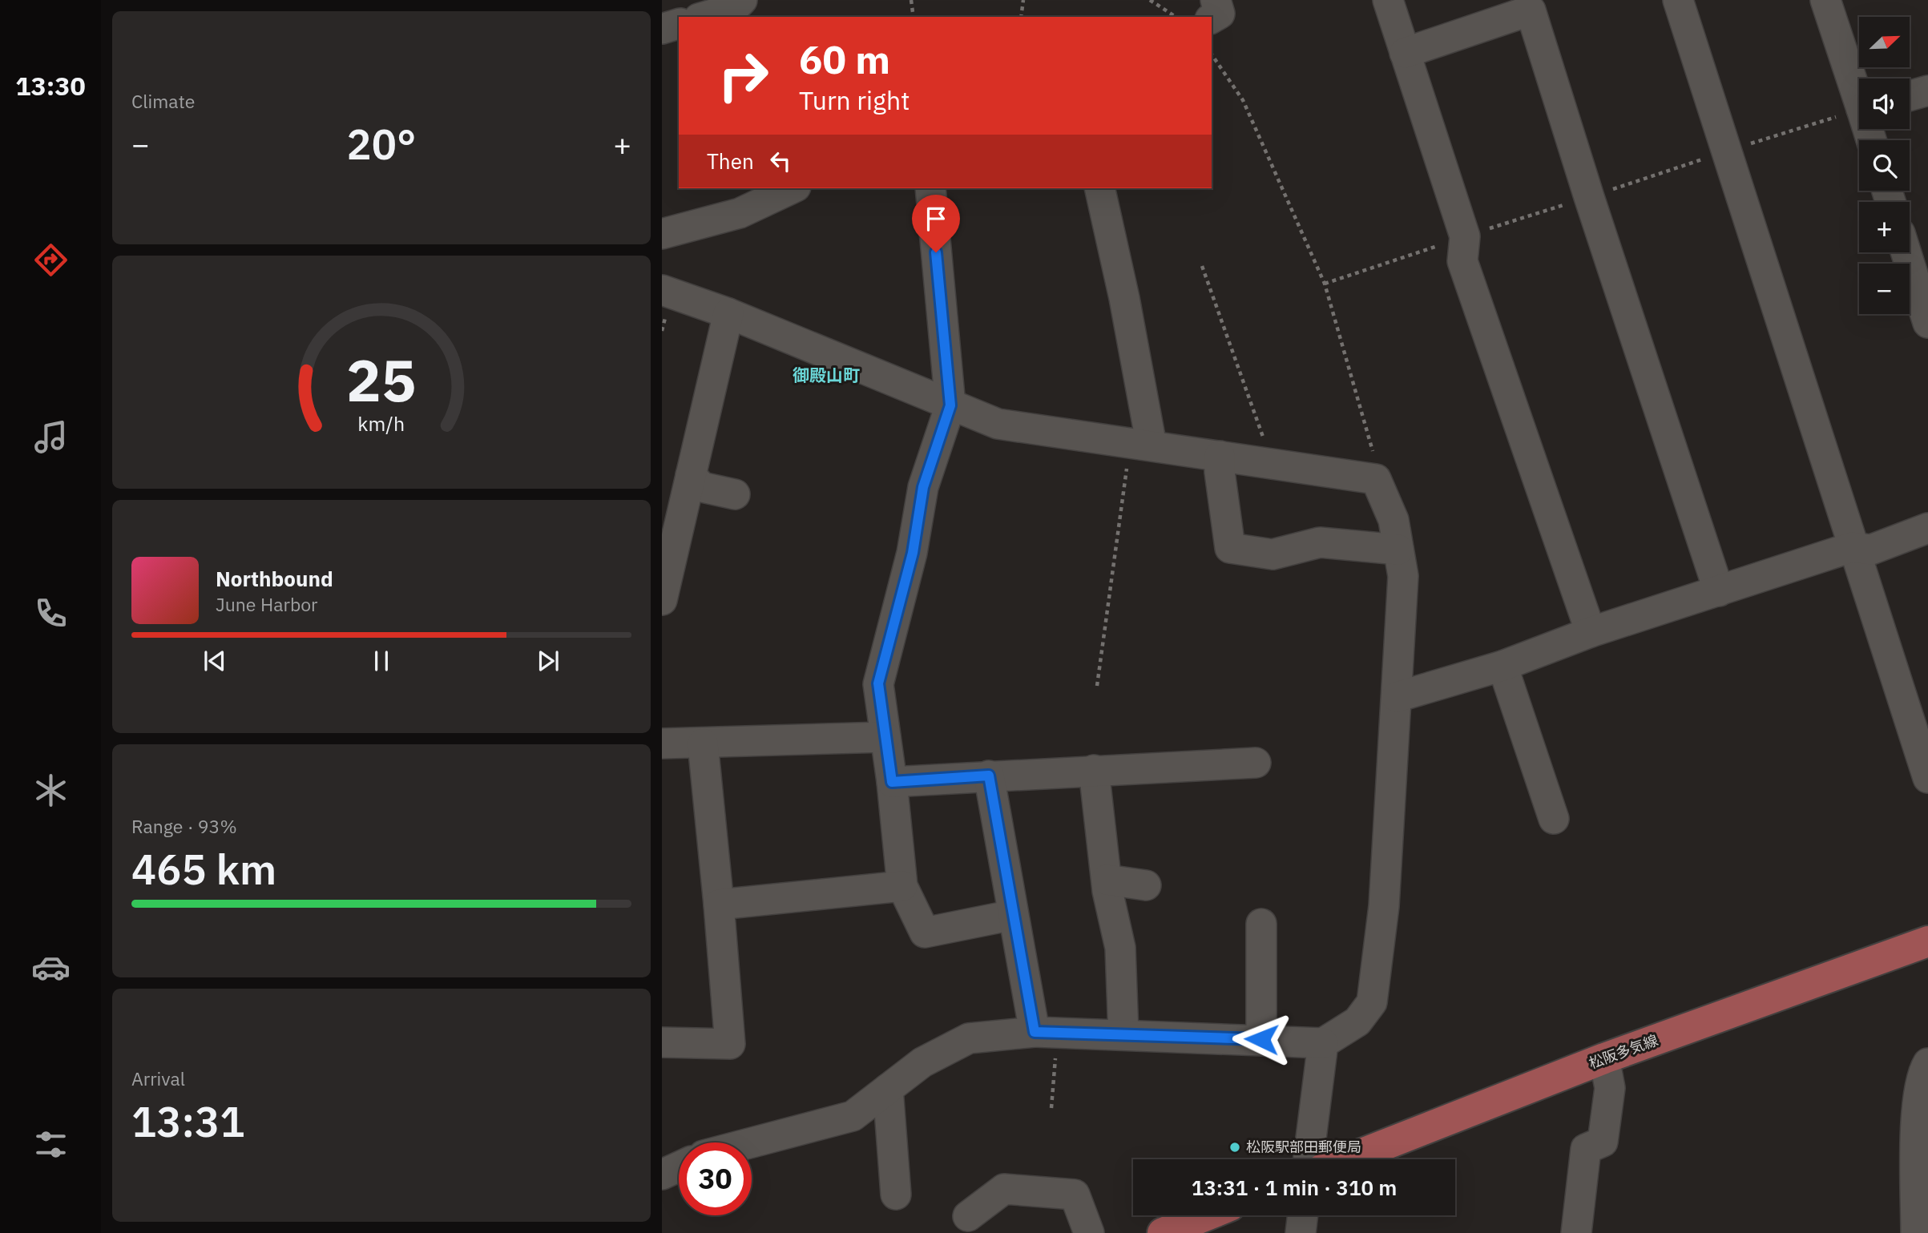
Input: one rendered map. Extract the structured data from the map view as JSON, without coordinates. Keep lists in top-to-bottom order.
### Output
{
  "streets": {
    "main road": ["松阪多気線"]
  },
  "districts": ["御殿山町"],
  "places": ["松阪駅部田郵便局"],
  "north": "top right",
  "page": {
    "tabs": "13:30",
    "tile": [
      "Climate",
      ["Range · 93%", "465 km"],
      ["Arrival", "13:31"]
    ],
    "map_buttons": ["+", "−"],
    "turn": ["60 m", "Turn right"],
    "heat": ["−", "20°", "+"],
    "then": "Then",
    "song": ["Northbound", "June Harbor"],
    "limit": "30",
    "trip": "13:31 · 1 min · 310 m",
    "gauge": ["25", "km/h"]
  }
}
